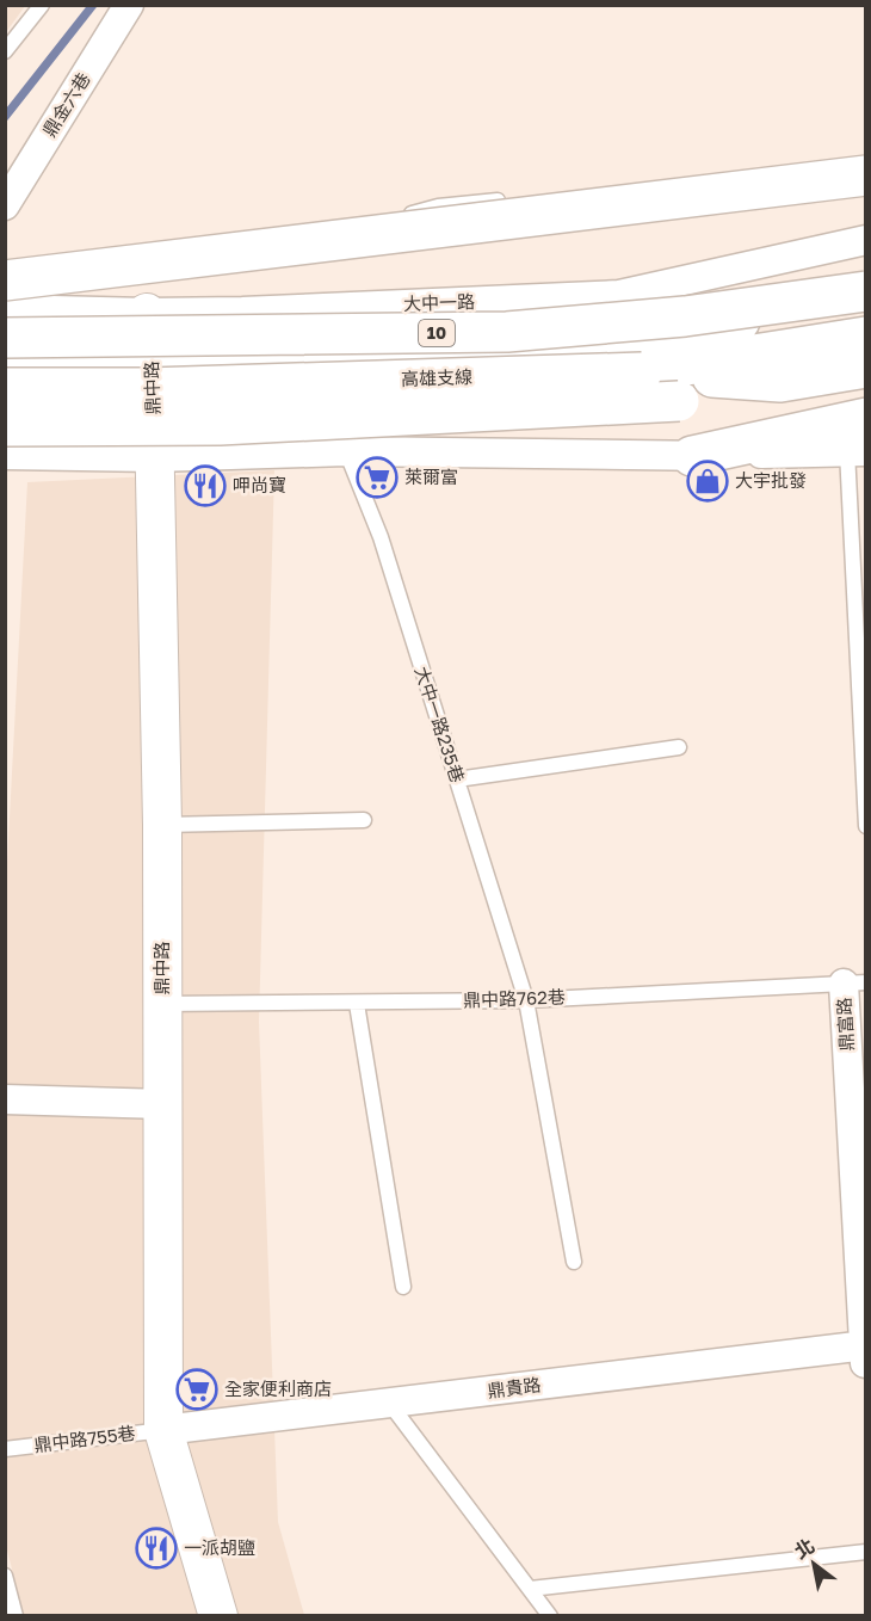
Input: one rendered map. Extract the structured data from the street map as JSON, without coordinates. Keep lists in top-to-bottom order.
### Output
{
  "streets": {
    "highway": ["10", "高雄支線"],
    "street": [
      "鼎金六巷",
      "大中一路",
      "鼎中路",
      "鼎富路",
      "鼎貴路"
    ],
    "lane": ["大中一路235巷", "鼎中路762巷", "鼎中路755巷"]
  },
  "crossings": [
    ["大中一路", "鼎中路"],
    ["鼎中路", "鼎中路762巷"],
    ["鼎中路", "鼎貴路"],
    ["鼎中路", "鼎中路755巷"],
    ["大中一路235巷", "鼎中路762巷"],
    ["鼎中路762巷", "鼎富路"],
    ["鼎富路", "鼎貴路"],
    ["鼎貴路", "鼎中路755巷"]
  ],
  "places": {
    "supermarket": ["萊爾富", "全家便利商店"],
    "shop": ["大宇批發"],
    "restaurant": ["呷尚寶", "一派胡鹽"]
  },
  "north": "top left"
}
